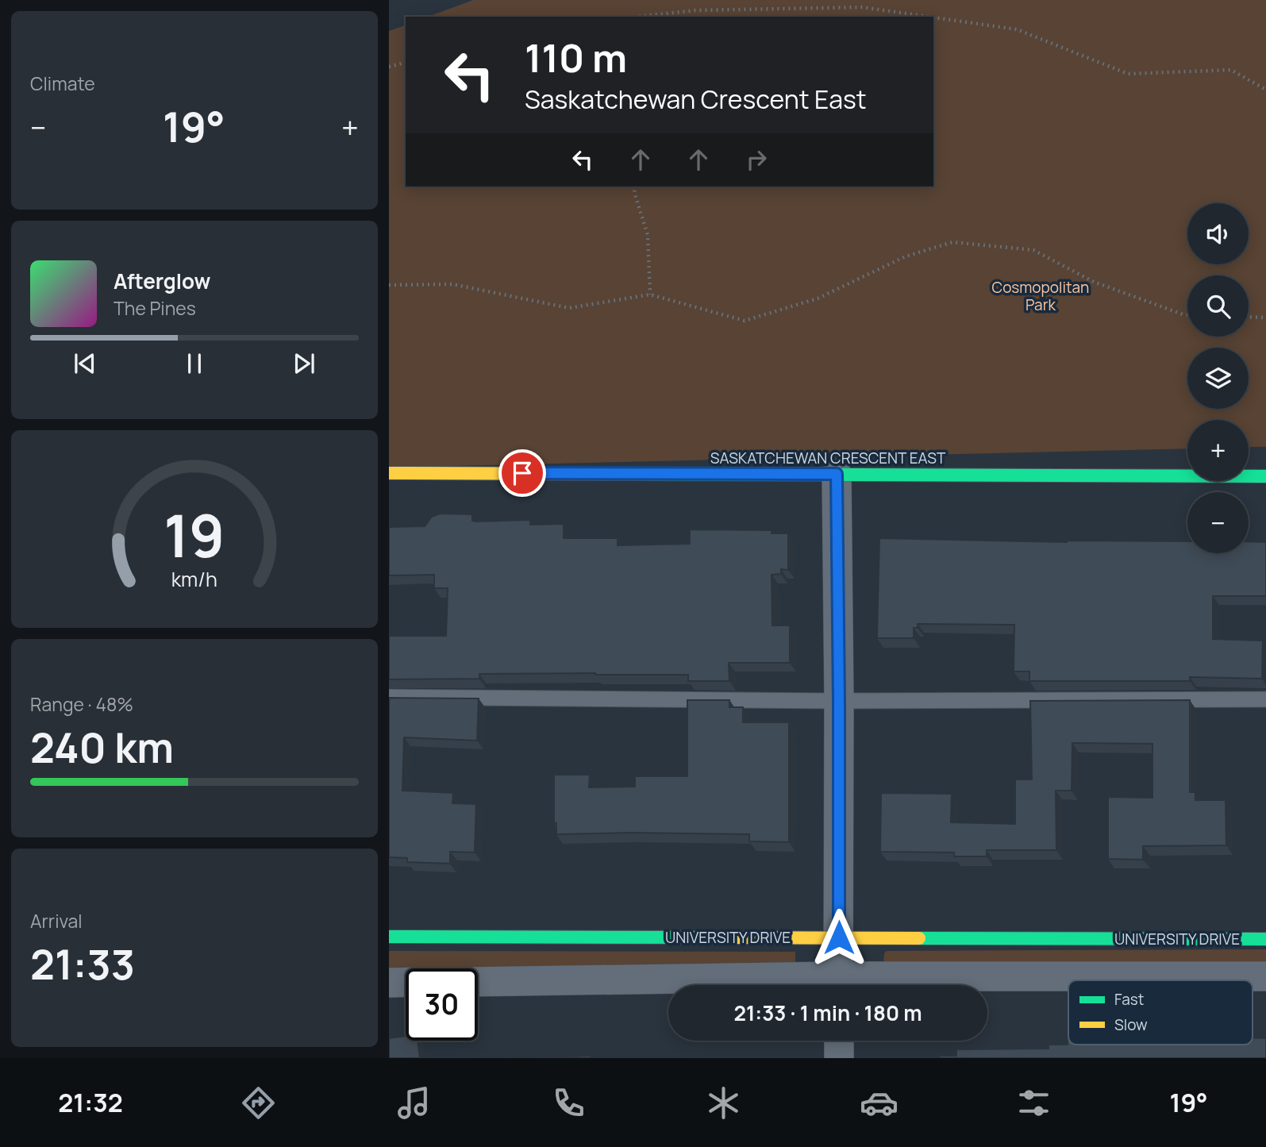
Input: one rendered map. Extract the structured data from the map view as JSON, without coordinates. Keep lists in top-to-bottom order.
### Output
{
  "streets": {
    "street": ["SASKATCHEWAN CRESCENT EAST", "UNIVERSITY DRIVE"]
  },
  "parks": ["Cosmopolitan Park"],
  "legend": ["Fast", "Slow"],
  "page": {
    "tile": [
      "Climate",
      ["Range · 48%", "240 km"],
      ["Arrival", "21:33"]
    ],
    "turn": ["110 m", "Saskatchewan Crescent East"],
    "heat": ["−", "19°", "+"],
    "map_buttons": ["+", "−"],
    "song": ["Afterglow", "The Pines"],
    "limit": "30",
    "trip": "21:33 · 1 min · 180 m",
    "tabs": ["21:32", "19°"],
    "gauge": ["19", "km/h"]
  }
}
